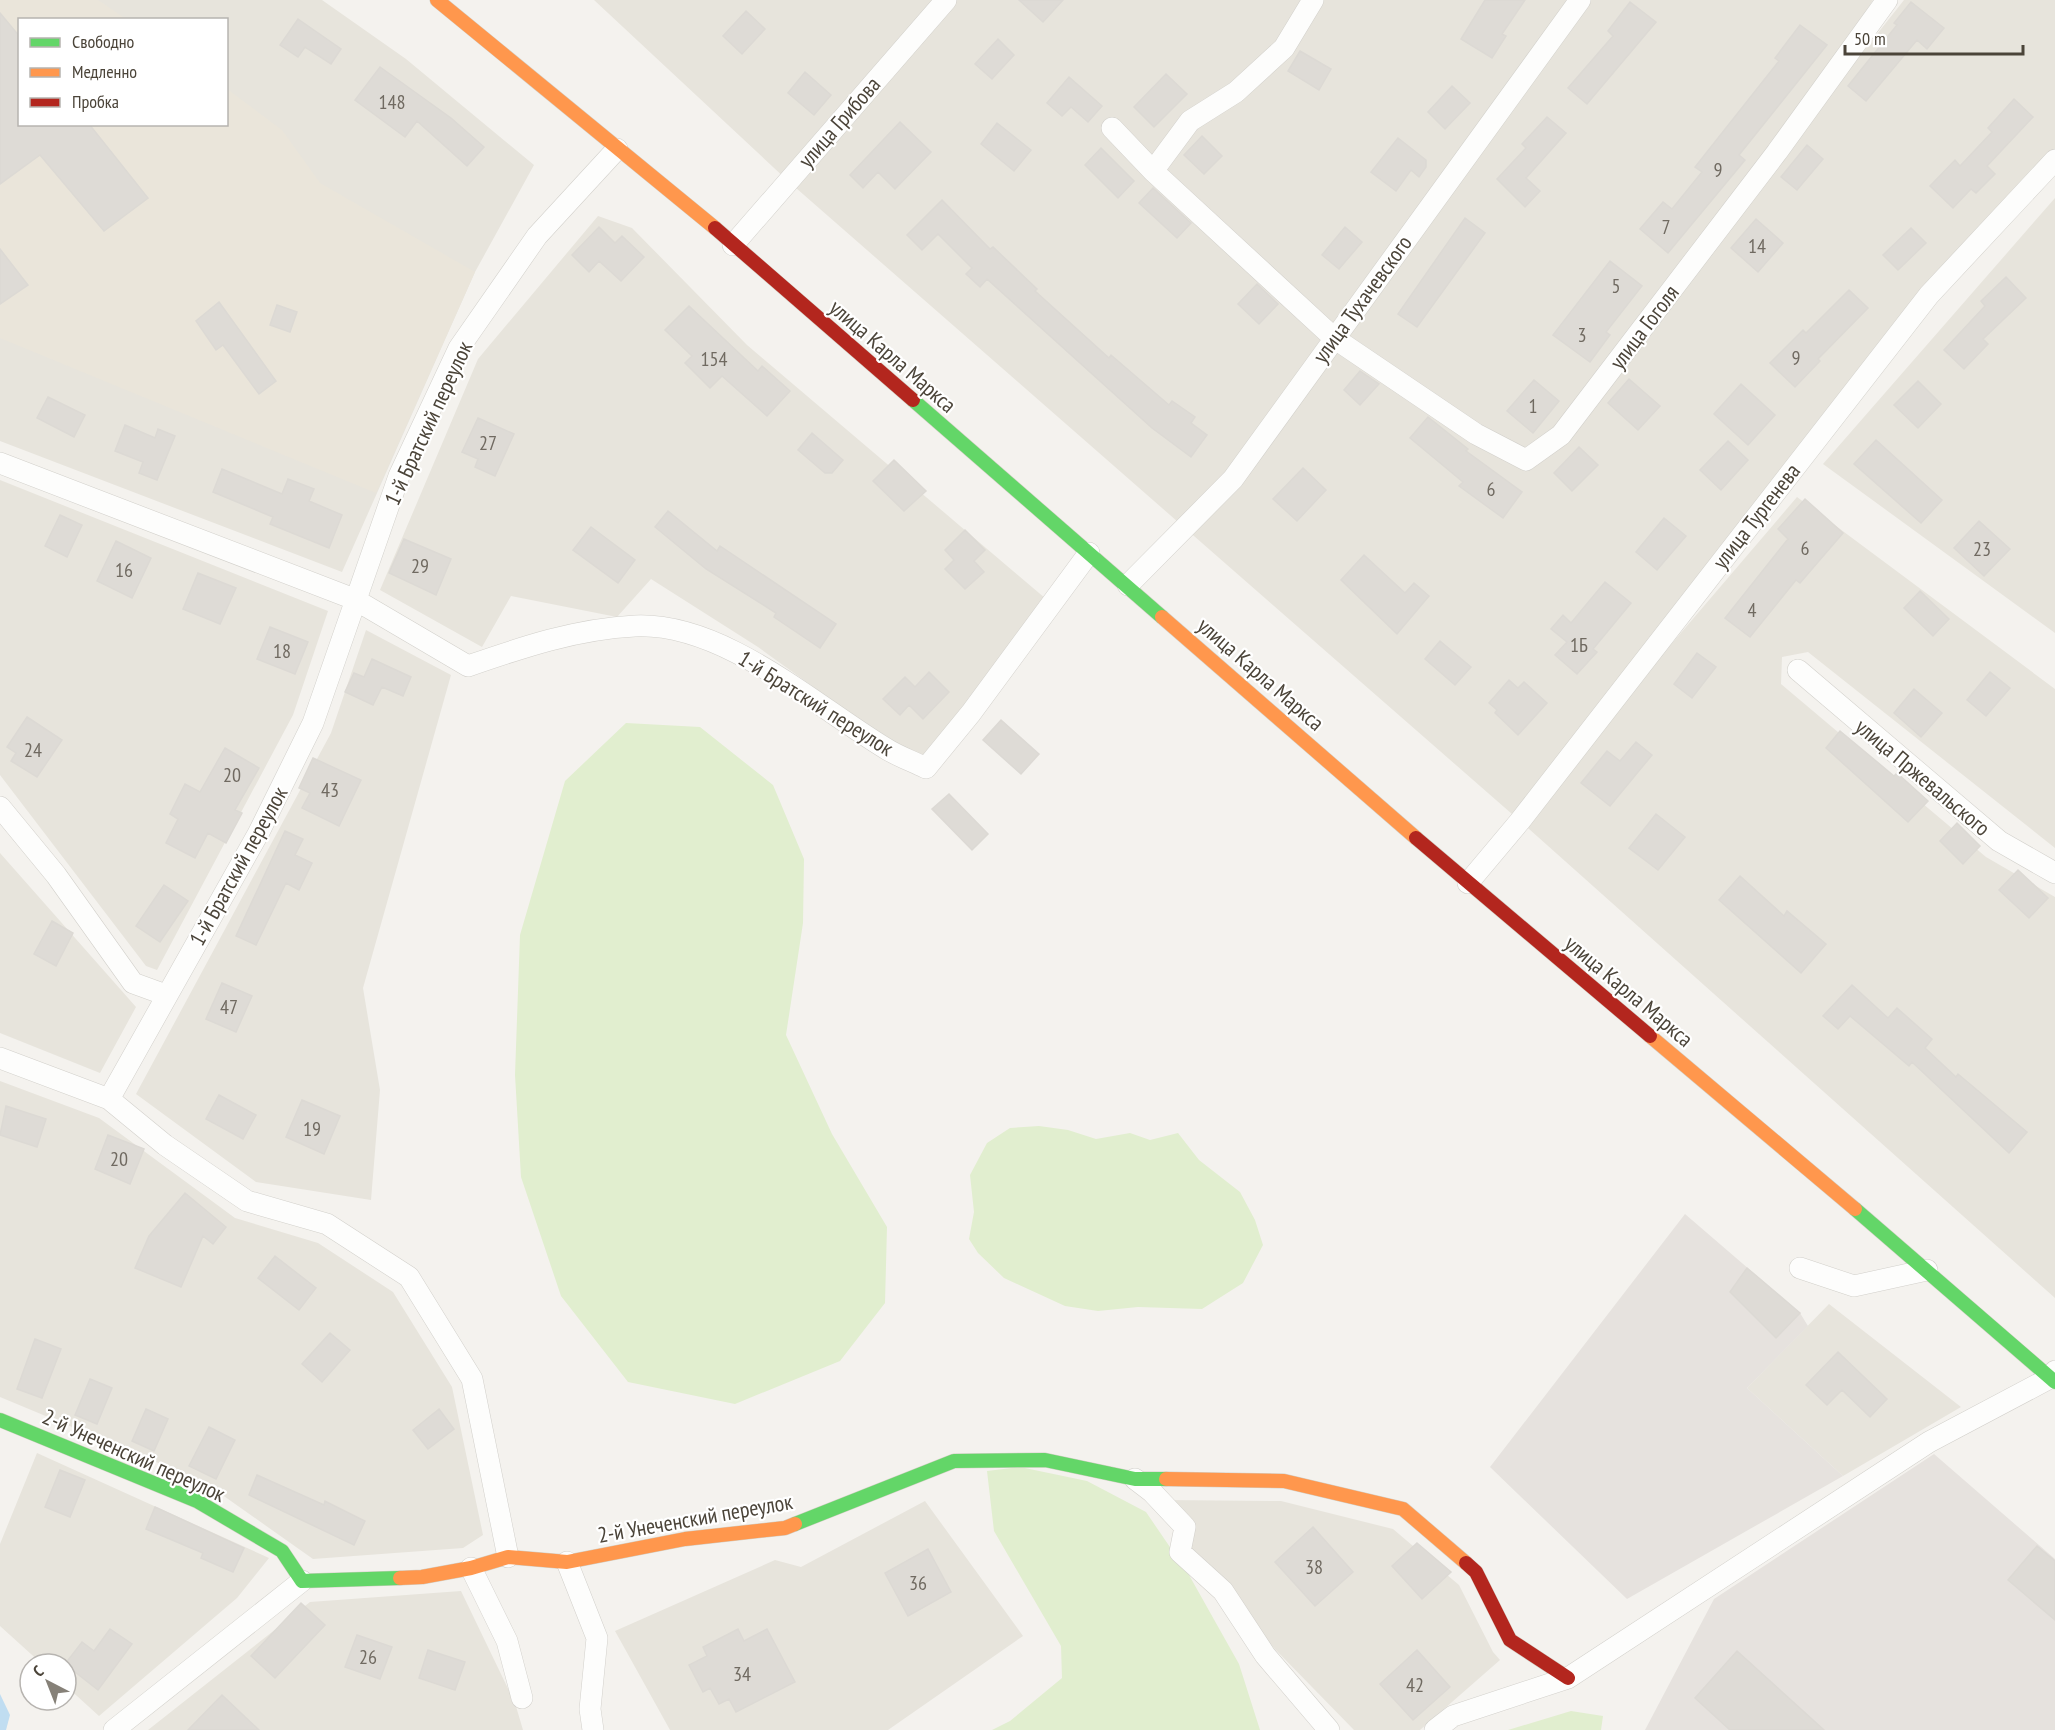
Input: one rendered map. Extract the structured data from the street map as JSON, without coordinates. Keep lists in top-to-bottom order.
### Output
{
  "streets": {
    "main road": ["улица Карла Маркса", "2-й Унеченский переулок"],
    "street": [
      "улица Грибова",
      "улица Тухачевского",
      "улица Гоголя",
      "1-й Братский переулок",
      "улица Тургенева",
      "улица Пржевальского"
    ]
  },
  "crossings": [
    ["улица Грибова", "улица Карла Маркса"],
    ["улица Тухачевского", "улица Гоголя"],
    ["улица Тухачевского", "улица Карла Маркса"],
    ["улица Карла Маркса", "1-й Братский переулок"],
    ["улица Карла Маркса", "улица Тургенева"]
  ],
  "house_numbers": [
    "148",
    "9",
    "7",
    "14",
    "5",
    "3",
    "9",
    "154",
    "1",
    "27",
    "6",
    "6",
    "23",
    "29",
    "16",
    "4",
    "1Б",
    "18",
    "24",
    "20",
    "43",
    "47",
    "19",
    "20",
    "38",
    "36",
    "26",
    "34",
    "42"
  ],
  "legend": ["Свободно", "Медленно", "Пробка"],
  "scale_bar": "50 m",
  "north": "top left"
}
